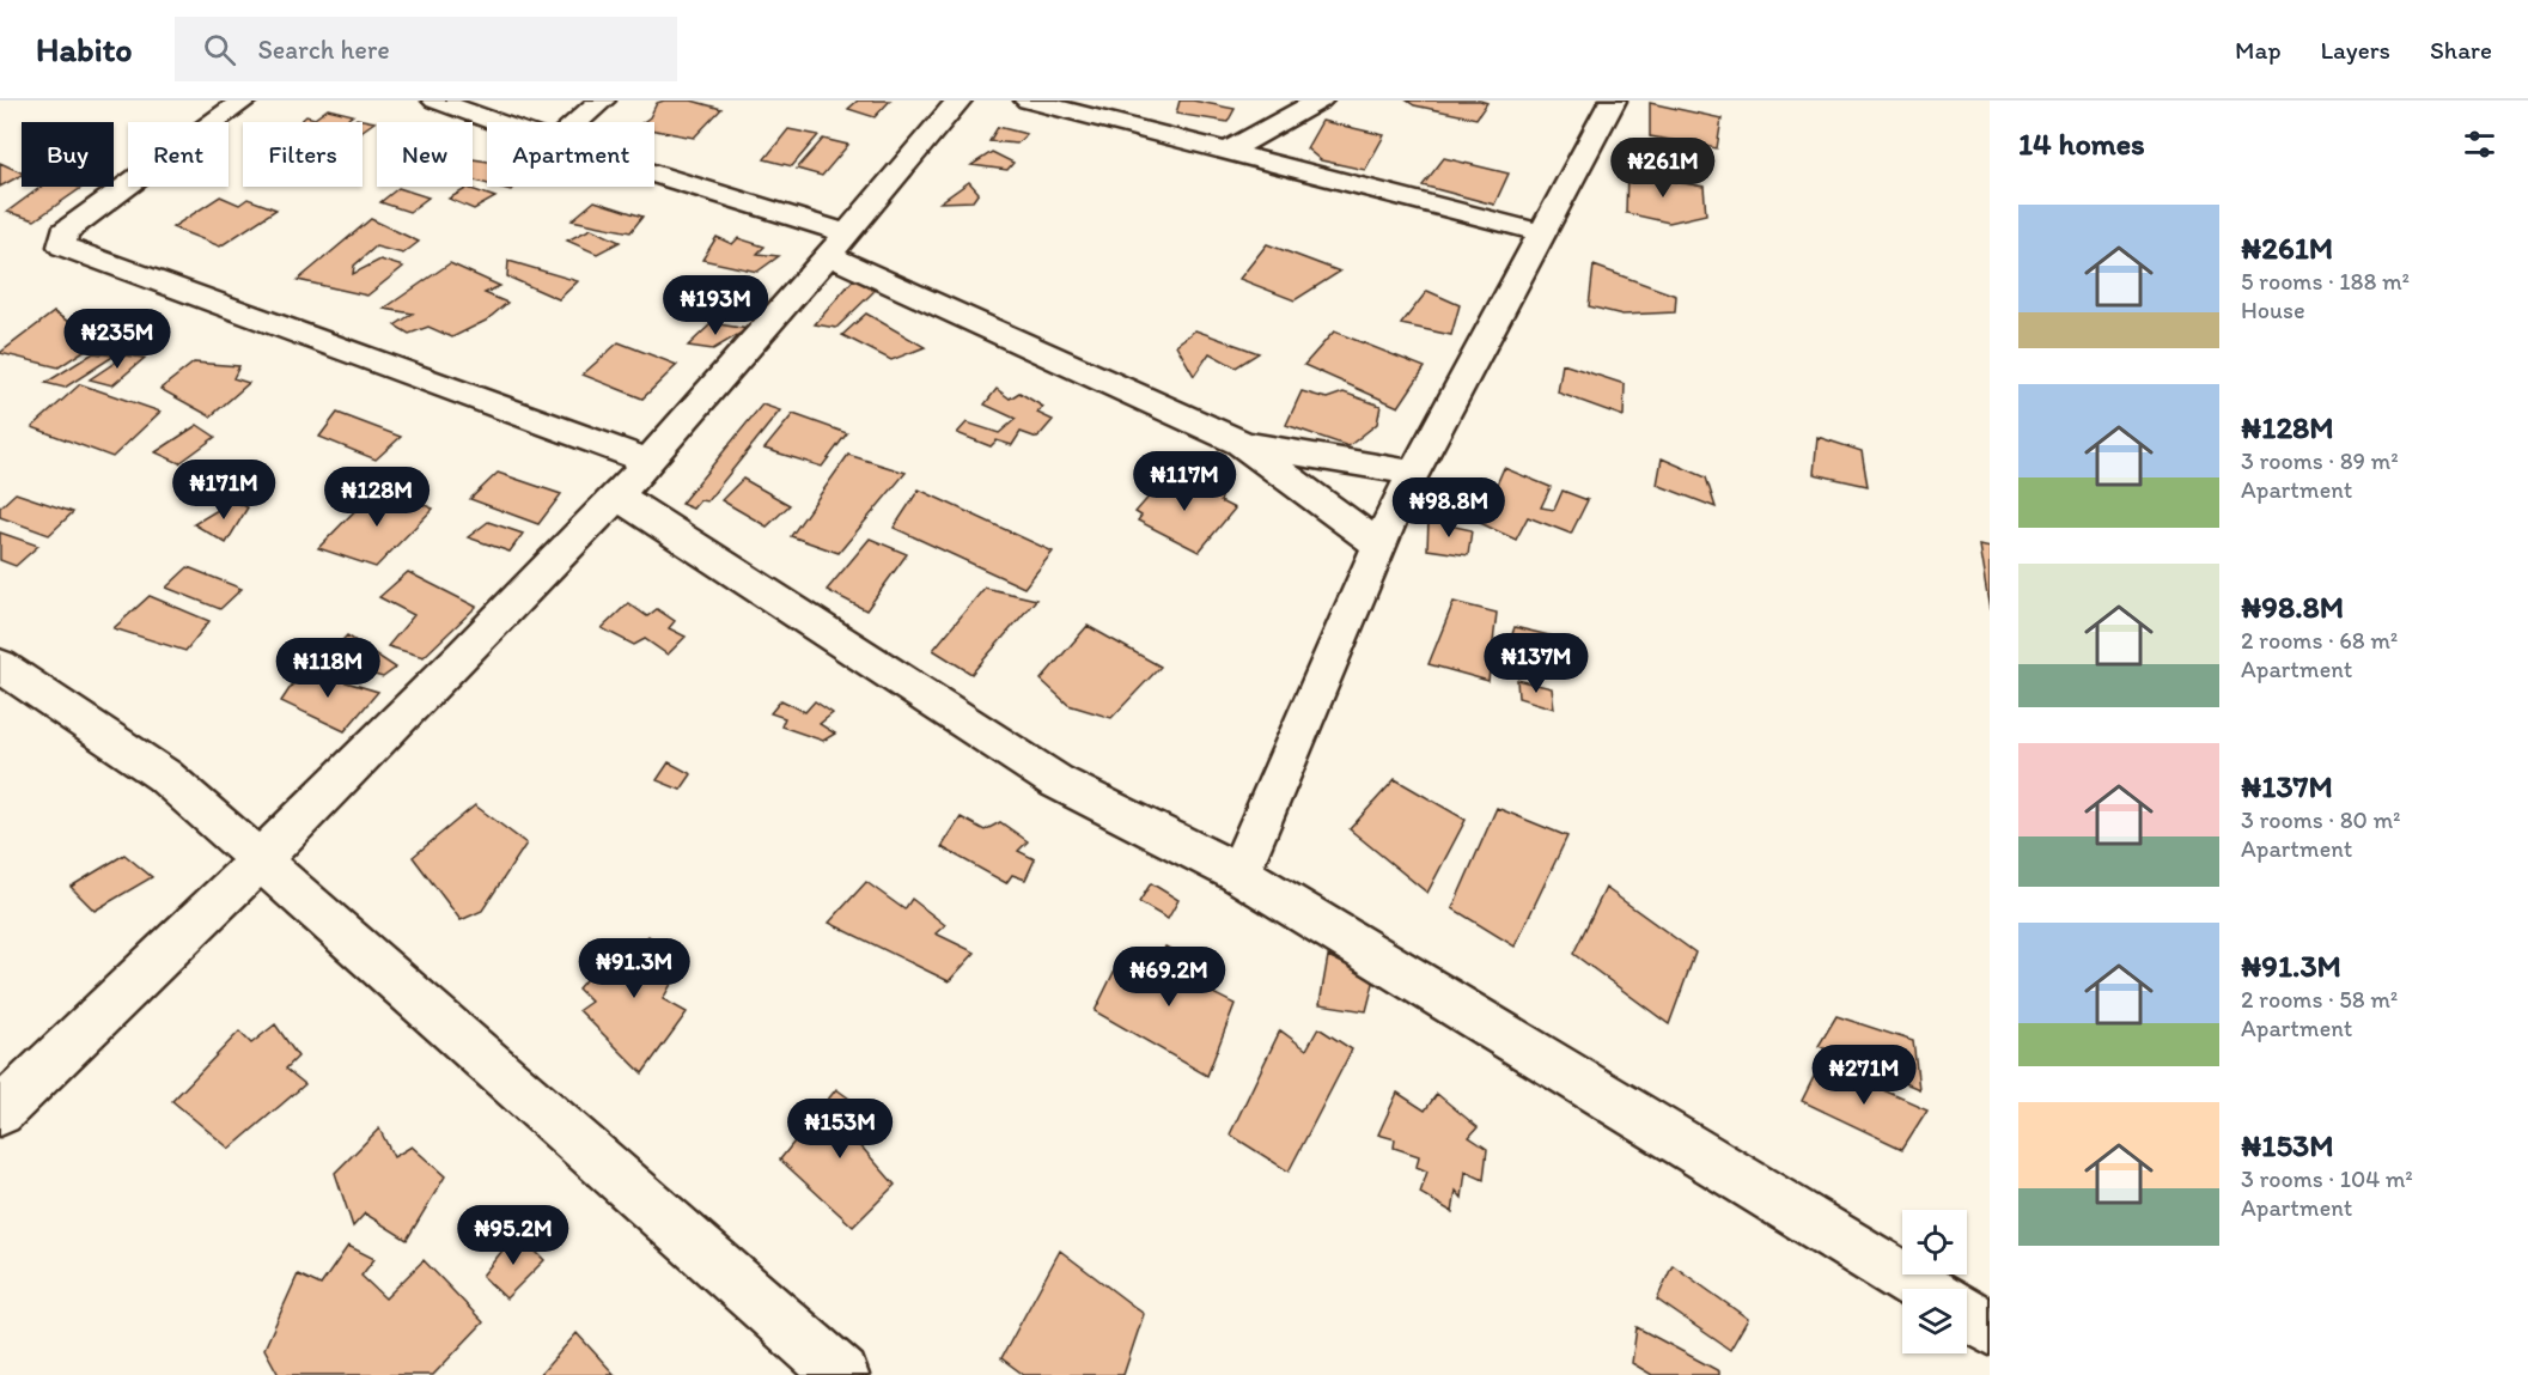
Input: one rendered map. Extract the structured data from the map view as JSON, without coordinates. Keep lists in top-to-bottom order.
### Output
{
  "page": {
    "header": "Habito",
    "search": "Search here",
    "nav": ["Map", "Layers", "Share"],
    "heading": "14 homes",
    "chip": [
      "Buy",
      "Rent",
      "Filters",
      "New",
      "Apartment"
    ],
    "price": [
      "₦261M",
      "₦193M",
      "₦235M",
      "₦117M",
      "₦171M",
      "₦128M",
      "₦98.8M",
      "₦137M",
      "₦118M",
      "₦91.3M",
      "₦69.2M",
      "₦271M",
      "₦153M",
      "₦95.2M"
    ],
    "list": [
      {
        "name": "₦261M",
        "note": "5 rooms · 188 m² · House"
      },
      {
        "name": "₦128M",
        "note": "3 rooms · 89 m² · Apartment"
      },
      {
        "name": "₦98.8M",
        "note": "2 rooms · 68 m² · Apartment"
      },
      {
        "name": "₦137M",
        "note": "3 rooms · 80 m² · Apartment"
      },
      {
        "name": "₦91.3M",
        "note": "2 rooms · 58 m² · Apartment"
      },
      {
        "name": "₦153M",
        "note": "3 rooms · 104 m² · Apartment"
      }
    ]
  }
}
